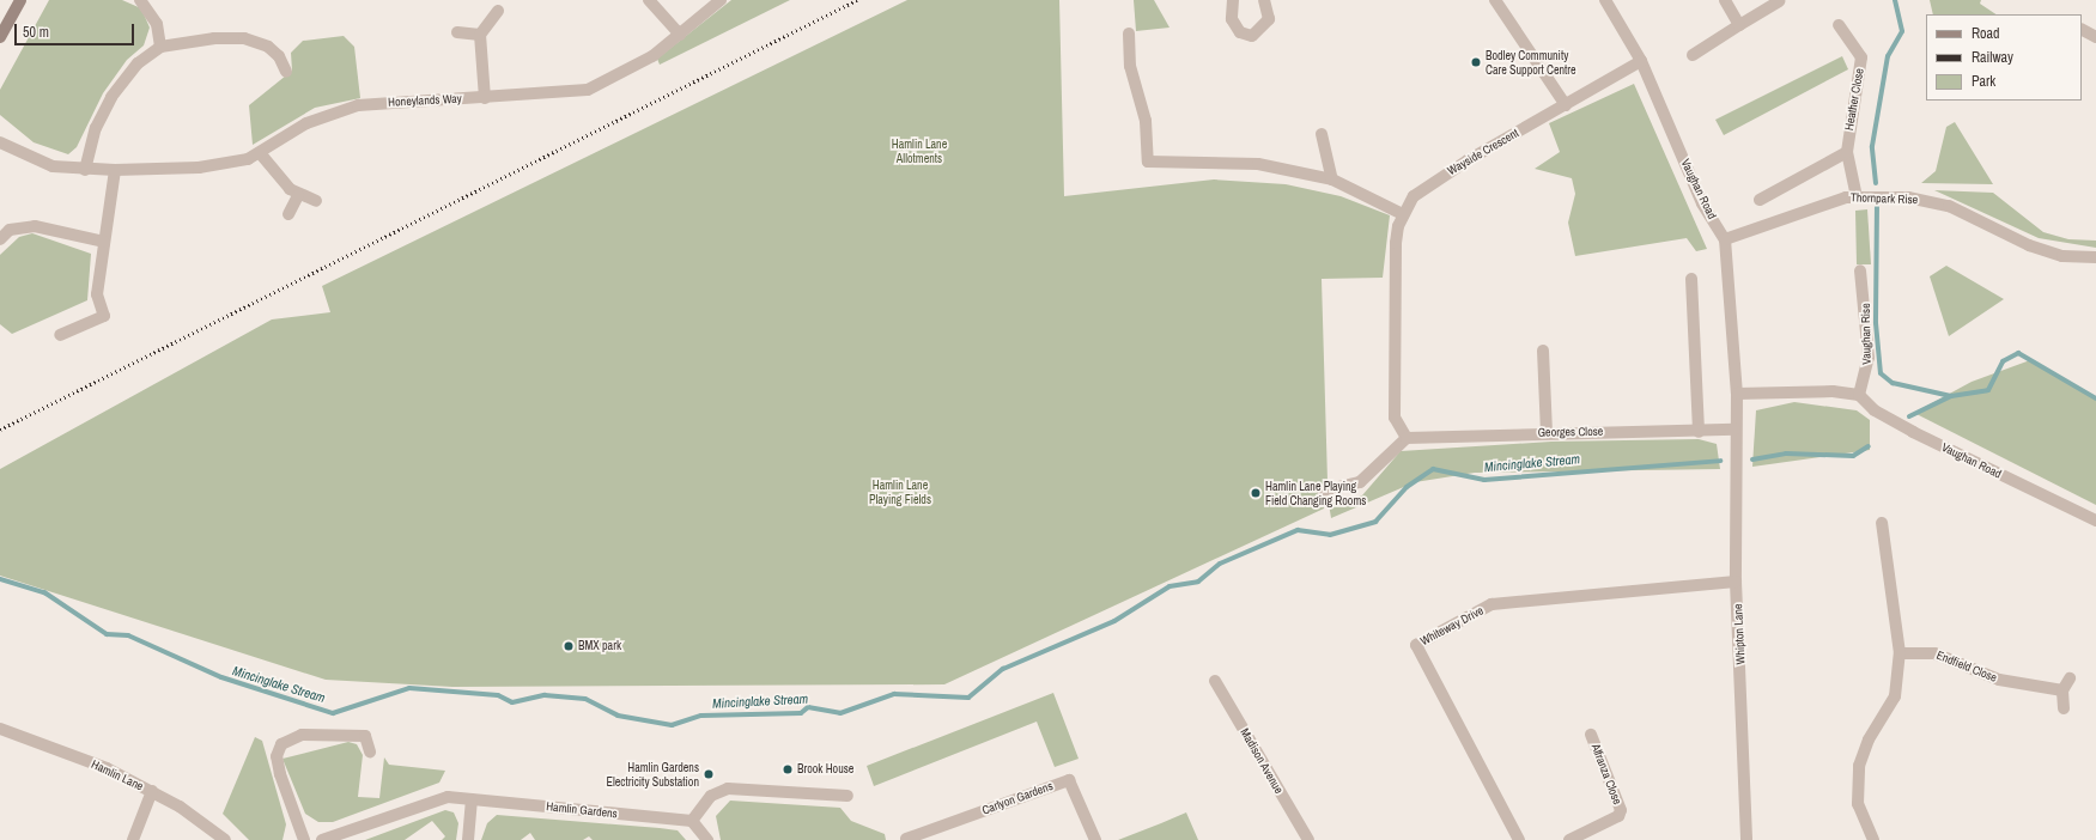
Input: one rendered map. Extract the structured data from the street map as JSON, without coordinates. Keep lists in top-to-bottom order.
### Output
{
  "streets": {
    "street": [
      "Heather Close",
      "Honeylands Way",
      "Wayside Crescent",
      "Vaughan Road",
      "Thornpark Rise",
      "Vaughan Rise",
      "Georges Close",
      "Whiteway Drive",
      "Whipton Lane",
      "Endfield Close",
      "Madison Avenue",
      "Alfranza Close",
      "Hamlin Lane",
      "Carlyon Gardens",
      "Hamlin Gardens"
    ]
  },
  "crossings": [
    ["Heather Close", "Thornpark Rise"],
    ["Wayside Crescent", "Vaughan Road"],
    ["Vaughan Road", "Thornpark Rise"],
    ["Vaughan Road", "Vaughan Rise"],
    ["Vaughan Road", "Georges Close"],
    ["Vaughan Road", "Whipton Lane"],
    ["Georges Close", "Whipton Lane"],
    ["Whiteway Drive", "Whipton Lane"]
  ],
  "water": ["Mincinglake Stream"],
  "parks": ["Hamlin Lane Allotments", "Hamlin Lane Playing Fields"],
  "places": [
    "Bodley Community Care Support Centre",
    "Hamlin Lane Playing Field Changing Rooms",
    "BMX park",
    "Brook House",
    "Hamlin Gardens Electricity Substation"
  ],
  "legend": ["Road", "Railway", "Park"],
  "scale_bar": "50 m"
}
